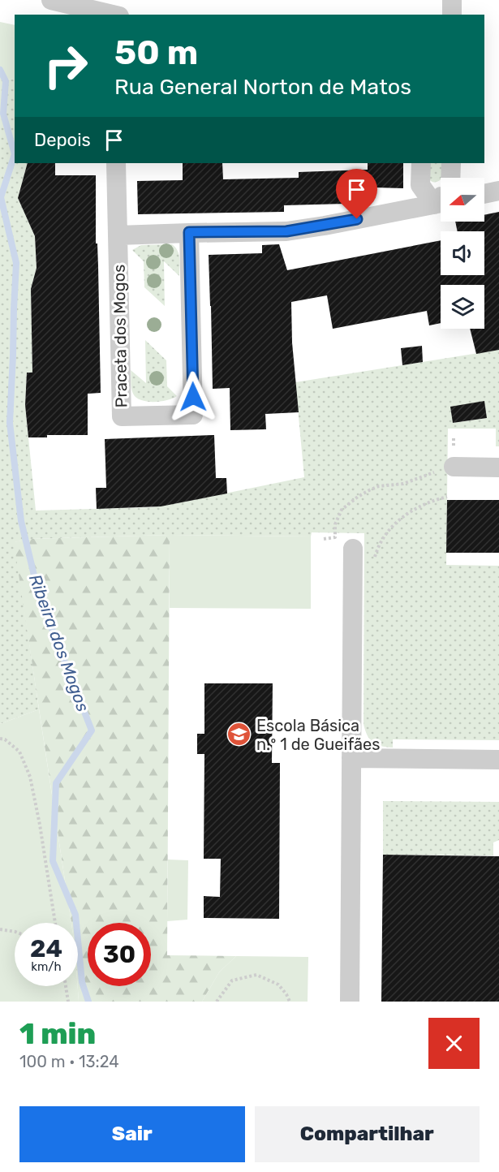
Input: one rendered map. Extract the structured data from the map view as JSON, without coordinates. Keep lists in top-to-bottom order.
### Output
{
  "streets": {
    "street": ["Praceta dos Mogos"]
  },
  "water": ["Ribeira dos Mogos"],
  "places": {
    "school or university": ["Escola Básica n.º 1 de Gueifães"]
  },
  "north": "left",
  "page": {
    "turn": ["50 m", "Rua General Norton de Matos"],
    "then": "Depois",
    "speed": "24 km/h",
    "limit": "30",
    "heading": ["1 min", "100 m · 13:24"],
    "buttons": ["Sair", "Compartilhar"]
  }
}
